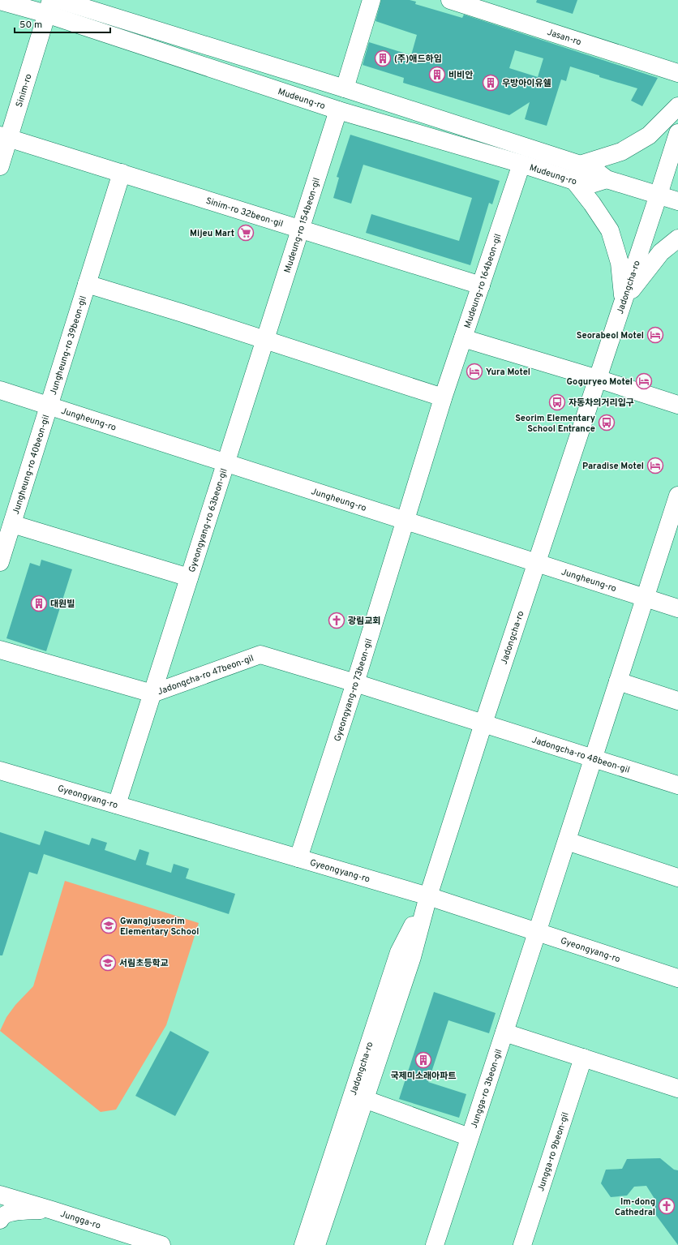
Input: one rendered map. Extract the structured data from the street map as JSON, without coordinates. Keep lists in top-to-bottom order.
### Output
{
  "streets": {
    "street": [
      "Jasan-ro",
      "Sinim-ro",
      "Mudeung-ro",
      "Sinim-ro 32beon-gil",
      "Mudeung-ro 154beon-gil",
      "Mudeung-ro 164beon-gil",
      "Jadongcha-ro",
      "Jungheung-ro 39beon-gil",
      "Jungheung-ro",
      "Jungheung-ro 40beon-gil",
      "Gyeongyang-ro 63beon-gil",
      "Jadongcha-ro 47beon-gil",
      "Gyeongyang-ro 73beon-gil",
      "Jadongcha-ro 48beon-gil",
      "Gyeongyang-ro",
      "Jungga-ro 3beon-gil",
      "Jungga-ro 9beon-gil",
      "Jungga-ro"
    ]
  },
  "crossings": [
    ["Sinim-ro", "Mudeung-ro"],
    ["Sinim-ro", "Sinim-ro 32beon-gil"],
    ["Mudeung-ro", "Mudeung-ro 154beon-gil"],
    ["Mudeung-ro", "Mudeung-ro 164beon-gil"],
    ["Mudeung-ro", "Jadongcha-ro"],
    ["Sinim-ro 32beon-gil", "Mudeung-ro 154beon-gil"],
    ["Sinim-ro 32beon-gil", "Mudeung-ro 164beon-gil"],
    ["Sinim-ro 32beon-gil", "Jungheung-ro 39beon-gil"],
    ["Mudeung-ro 154beon-gil", "Jungheung-ro 39beon-gil"],
    ["Mudeung-ro 154beon-gil", "Jungheung-ro"],
    ["Mudeung-ro 154beon-gil", "Gyeongyang-ro 63beon-gil"],
    ["Mudeung-ro 164beon-gil", "Jungheung-ro"],
    ["Mudeung-ro 164beon-gil", "Gyeongyang-ro 73beon-gil"],
    ["Jadongcha-ro", "Jungheung-ro"],
    ["Jadongcha-ro", "Jadongcha-ro 47beon-gil"],
    ["Jadongcha-ro", "Jadongcha-ro 48beon-gil"],
    ["Jadongcha-ro", "Gyeongyang-ro"],
    ["Jungheung-ro 39beon-gil", "Jungheung-ro"],
    ["Jungheung-ro 39beon-gil", "Jungheung-ro 40beon-gil"],
    ["Jungheung-ro", "Jungheung-ro 40beon-gil"],
    ["Jungheung-ro", "Gyeongyang-ro 63beon-gil"],
    ["Jungheung-ro", "Gyeongyang-ro 73beon-gil"],
    ["Jungheung-ro", "Jungga-ro 3beon-gil"],
    ["Jungheung-ro 40beon-gil", "Gyeongyang-ro 63beon-gil"],
    ["Gyeongyang-ro 63beon-gil", "Jadongcha-ro 47beon-gil"],
    ["Gyeongyang-ro 63beon-gil", "Gyeongyang-ro"],
    ["Jadongcha-ro 47beon-gil", "Gyeongyang-ro 73beon-gil"],
    ["Jadongcha-ro 47beon-gil", "Jadongcha-ro 48beon-gil"],
    ["Gyeongyang-ro 73beon-gil", "Gyeongyang-ro"],
    ["Jadongcha-ro 48beon-gil", "Jungga-ro 3beon-gil"],
    ["Gyeongyang-ro", "Jungga-ro 3beon-gil"]
  ],
  "places": {
    "building": [
      "(주)애드하임",
      "비비안",
      "우방아이유쉘",
      "대원빌",
      "국제미소래아파트"
    ],
    "supermarket": ["Mijeu Mart"],
    "hotel": [
      "Seorabeol Motel",
      "Yura Motel",
      "Goguryeo Motel",
      "Paradise Motel"
    ],
    "bus stop": ["자동차의거리입구", "Seorim Elementary School Entrance"],
    "church": ["광림교회", "Im-dong Cathedral"],
    "school or university": ["Gwangjuseorim Elementary School", "서림초등학교"]
  },
  "scale_bar": "50 m"
}
